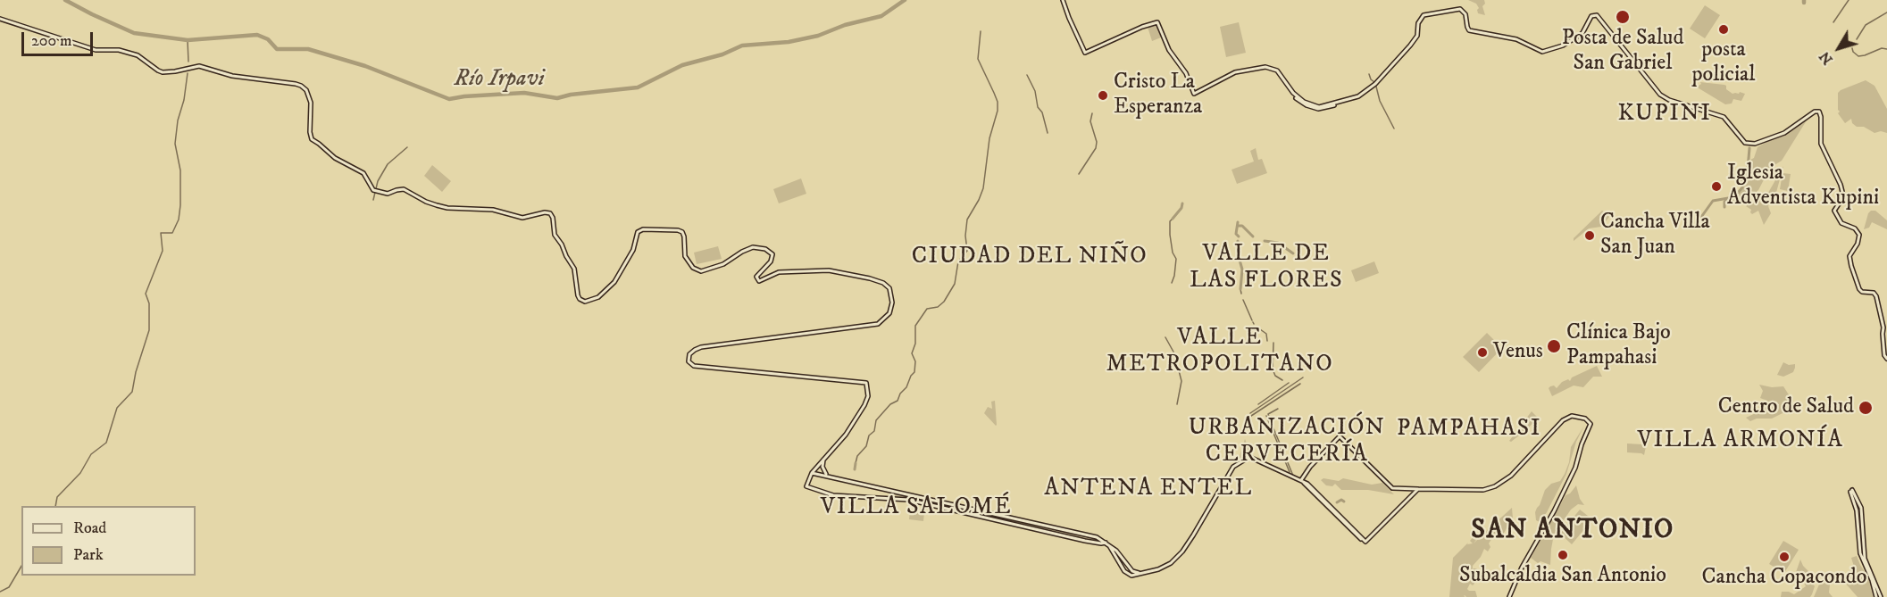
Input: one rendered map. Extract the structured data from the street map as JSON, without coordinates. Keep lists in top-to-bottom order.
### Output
{
  "districts": [
    "KUPINI",
    "VALLE DE LAS FLORES",
    "CIUDAD DEL NIÑO",
    "VALLE METROPOLITANO",
    "URBANIZACIÓN CERVECERÍA",
    "PAMPAHASI",
    "VILLA ARMONÍA",
    "ANTENA ENTEL",
    "VILLA SALOMÉ",
    "SAN ANTONIO"
  ],
  "water": ["Río Irpavi"],
  "places": [
    "Posta de Salud San Gabriel",
    "posta policial",
    "Cristo La Esperanza",
    "Iglesia Adventista Kupini",
    "Cancha Villa San Juan",
    "Clínica Bajo Pampahasi",
    "Venus",
    "Centro de Salud",
    "Subalcaldia San Antonio",
    "Cancha Copacondo"
  ],
  "legend": ["Road", "Park"],
  "scale_bar": "200 m",
  "north": "bottom left"
}
